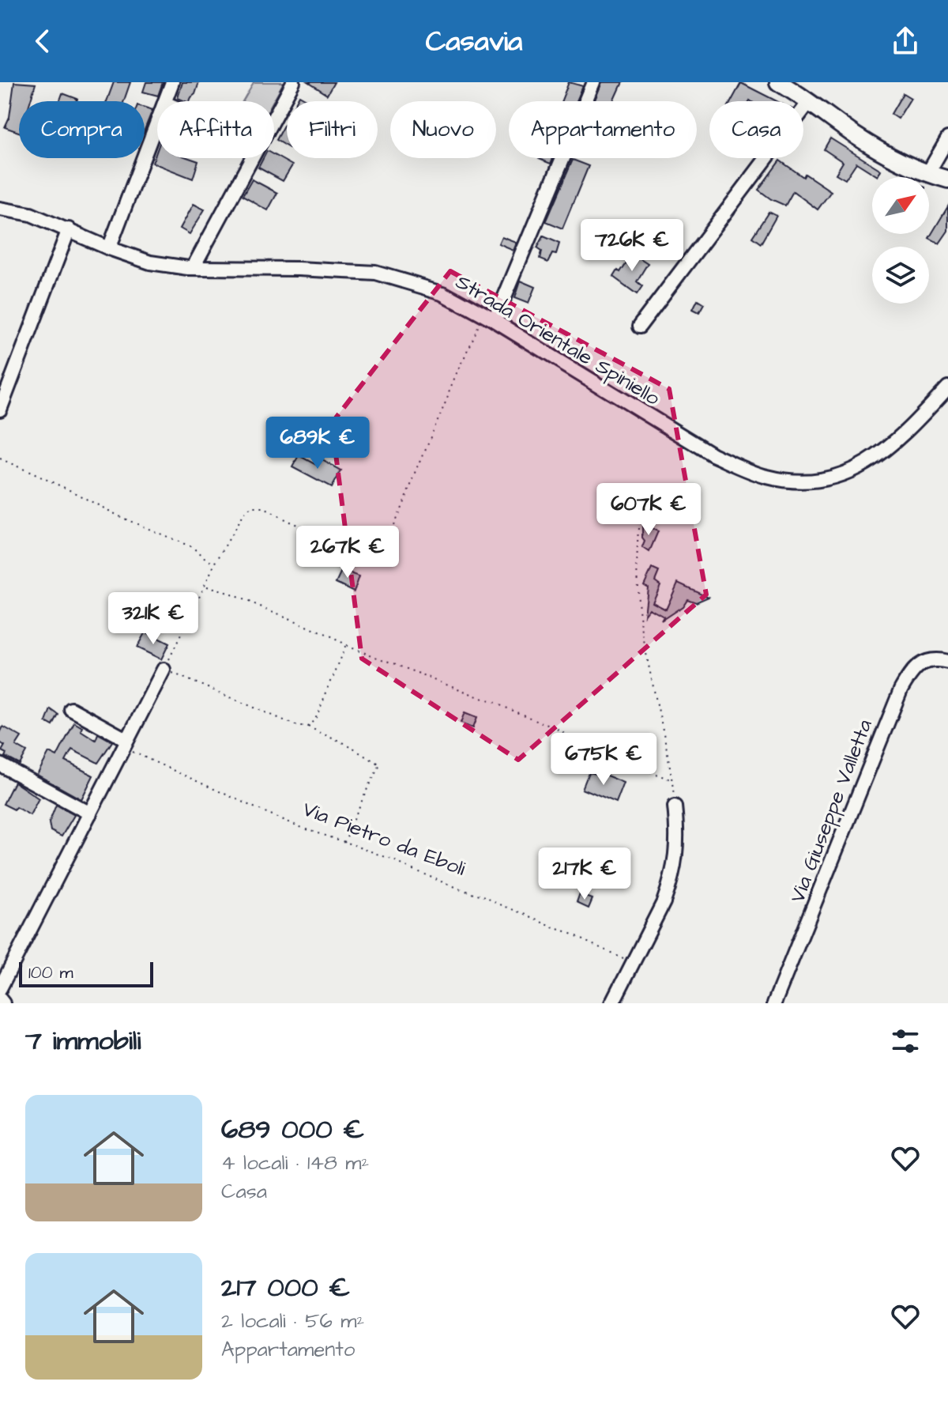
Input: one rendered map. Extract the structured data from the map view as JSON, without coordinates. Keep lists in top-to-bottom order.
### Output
{
  "streets": {
    "street": ["Strada Orientale Spiniello", "Via Giuseppe Valletta"],
    "path": ["Via Pietro da Eboli"]
  },
  "scale_bar": "100 m",
  "north": "top right",
  "page": {
    "header": "Casavia",
    "chip": [
      "Compra",
      "Affitta",
      "Filtri",
      "Nuovo",
      "Appartamento",
      "Casa"
    ],
    "price": [
      "726K €",
      "689K €",
      "607K €",
      "267K €",
      "321K €",
      "675K €",
      "217K €"
    ],
    "scale": "100 m",
    "heading": "7 immobili",
    "list": [
      {
        "name": "689 000 €",
        "note": "4 locali · 148 m² · Casa"
      },
      {
        "name": "217 000 €",
        "note": "2 locali · 56 m² · Appartamento"
      }
    ]
  }
}
